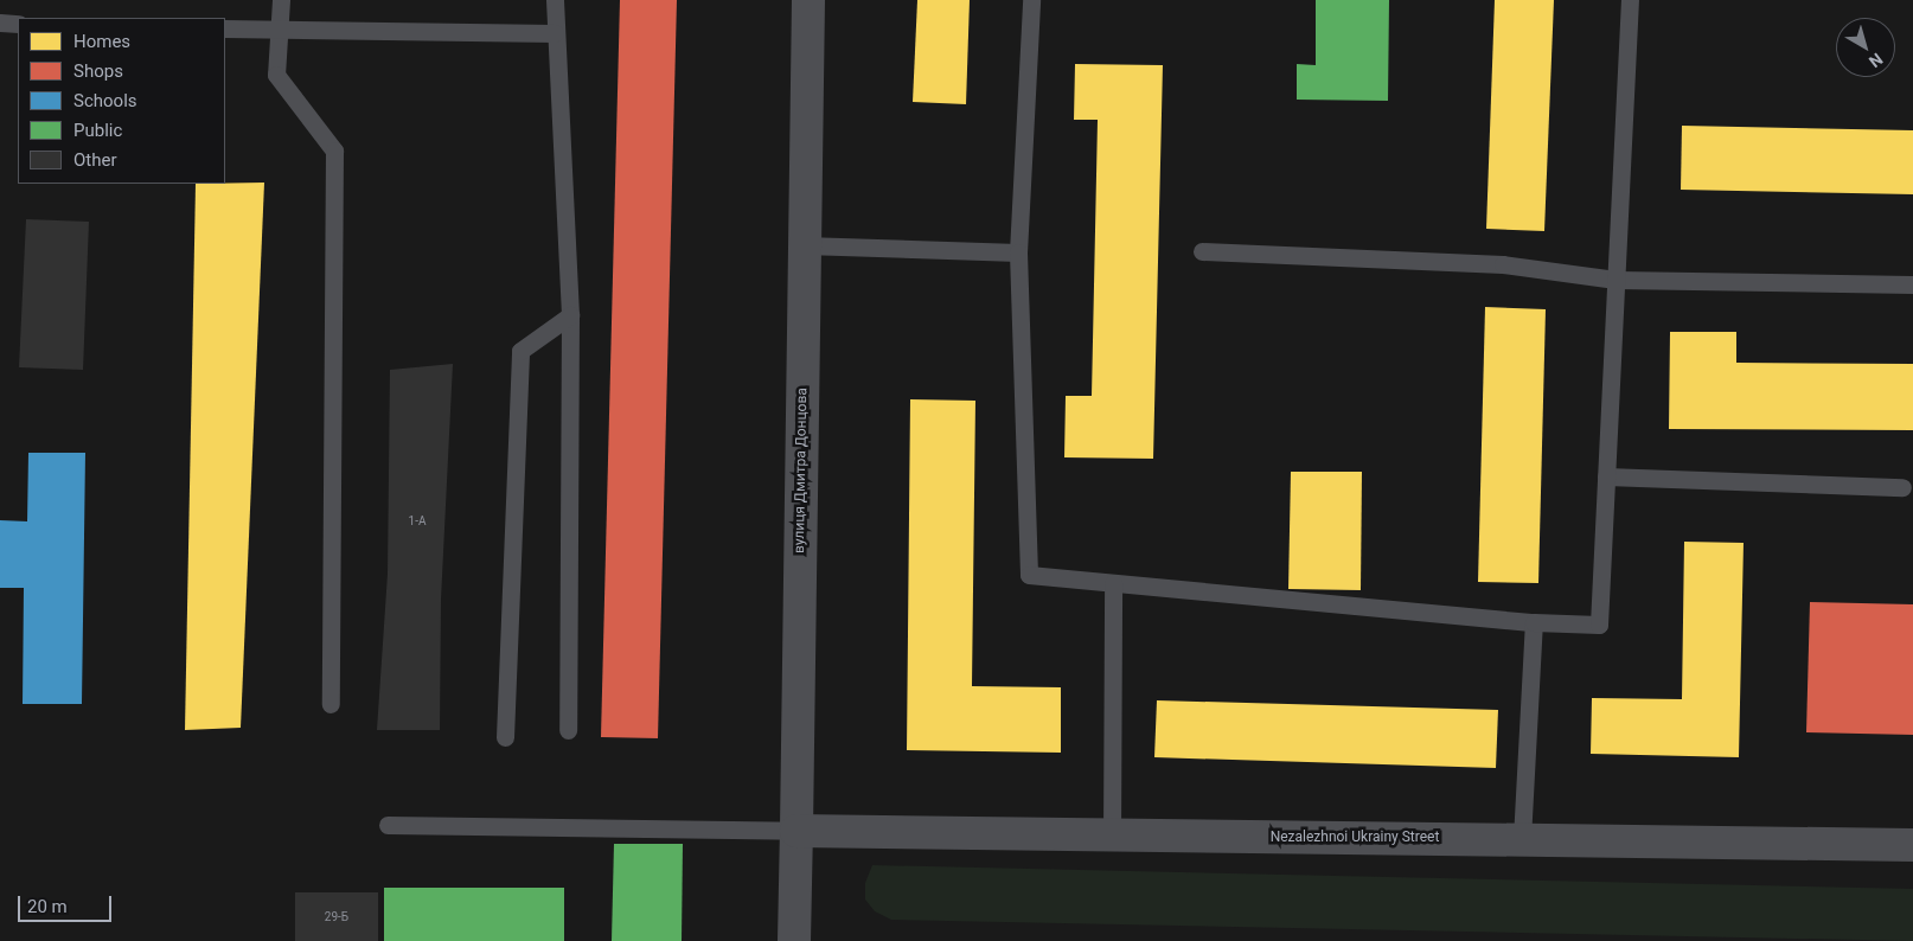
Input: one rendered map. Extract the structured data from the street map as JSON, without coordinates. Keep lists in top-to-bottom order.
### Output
{
  "streets": {
    "street": ["вулиця Дмитра Донцова", "Nezalezhnoi Ukrainy Street"]
  },
  "crossings": [
    ["вулиця Дмитра Донцова", "Nezalezhnoi Ukrainy Street"]
  ],
  "house_numbers": ["1-А", "29-Б"],
  "legend": [
    "Homes",
    "Shops",
    "Schools",
    "Public",
    "Other"
  ],
  "scale_bar": "20 m",
  "north": "bottom right"
}
